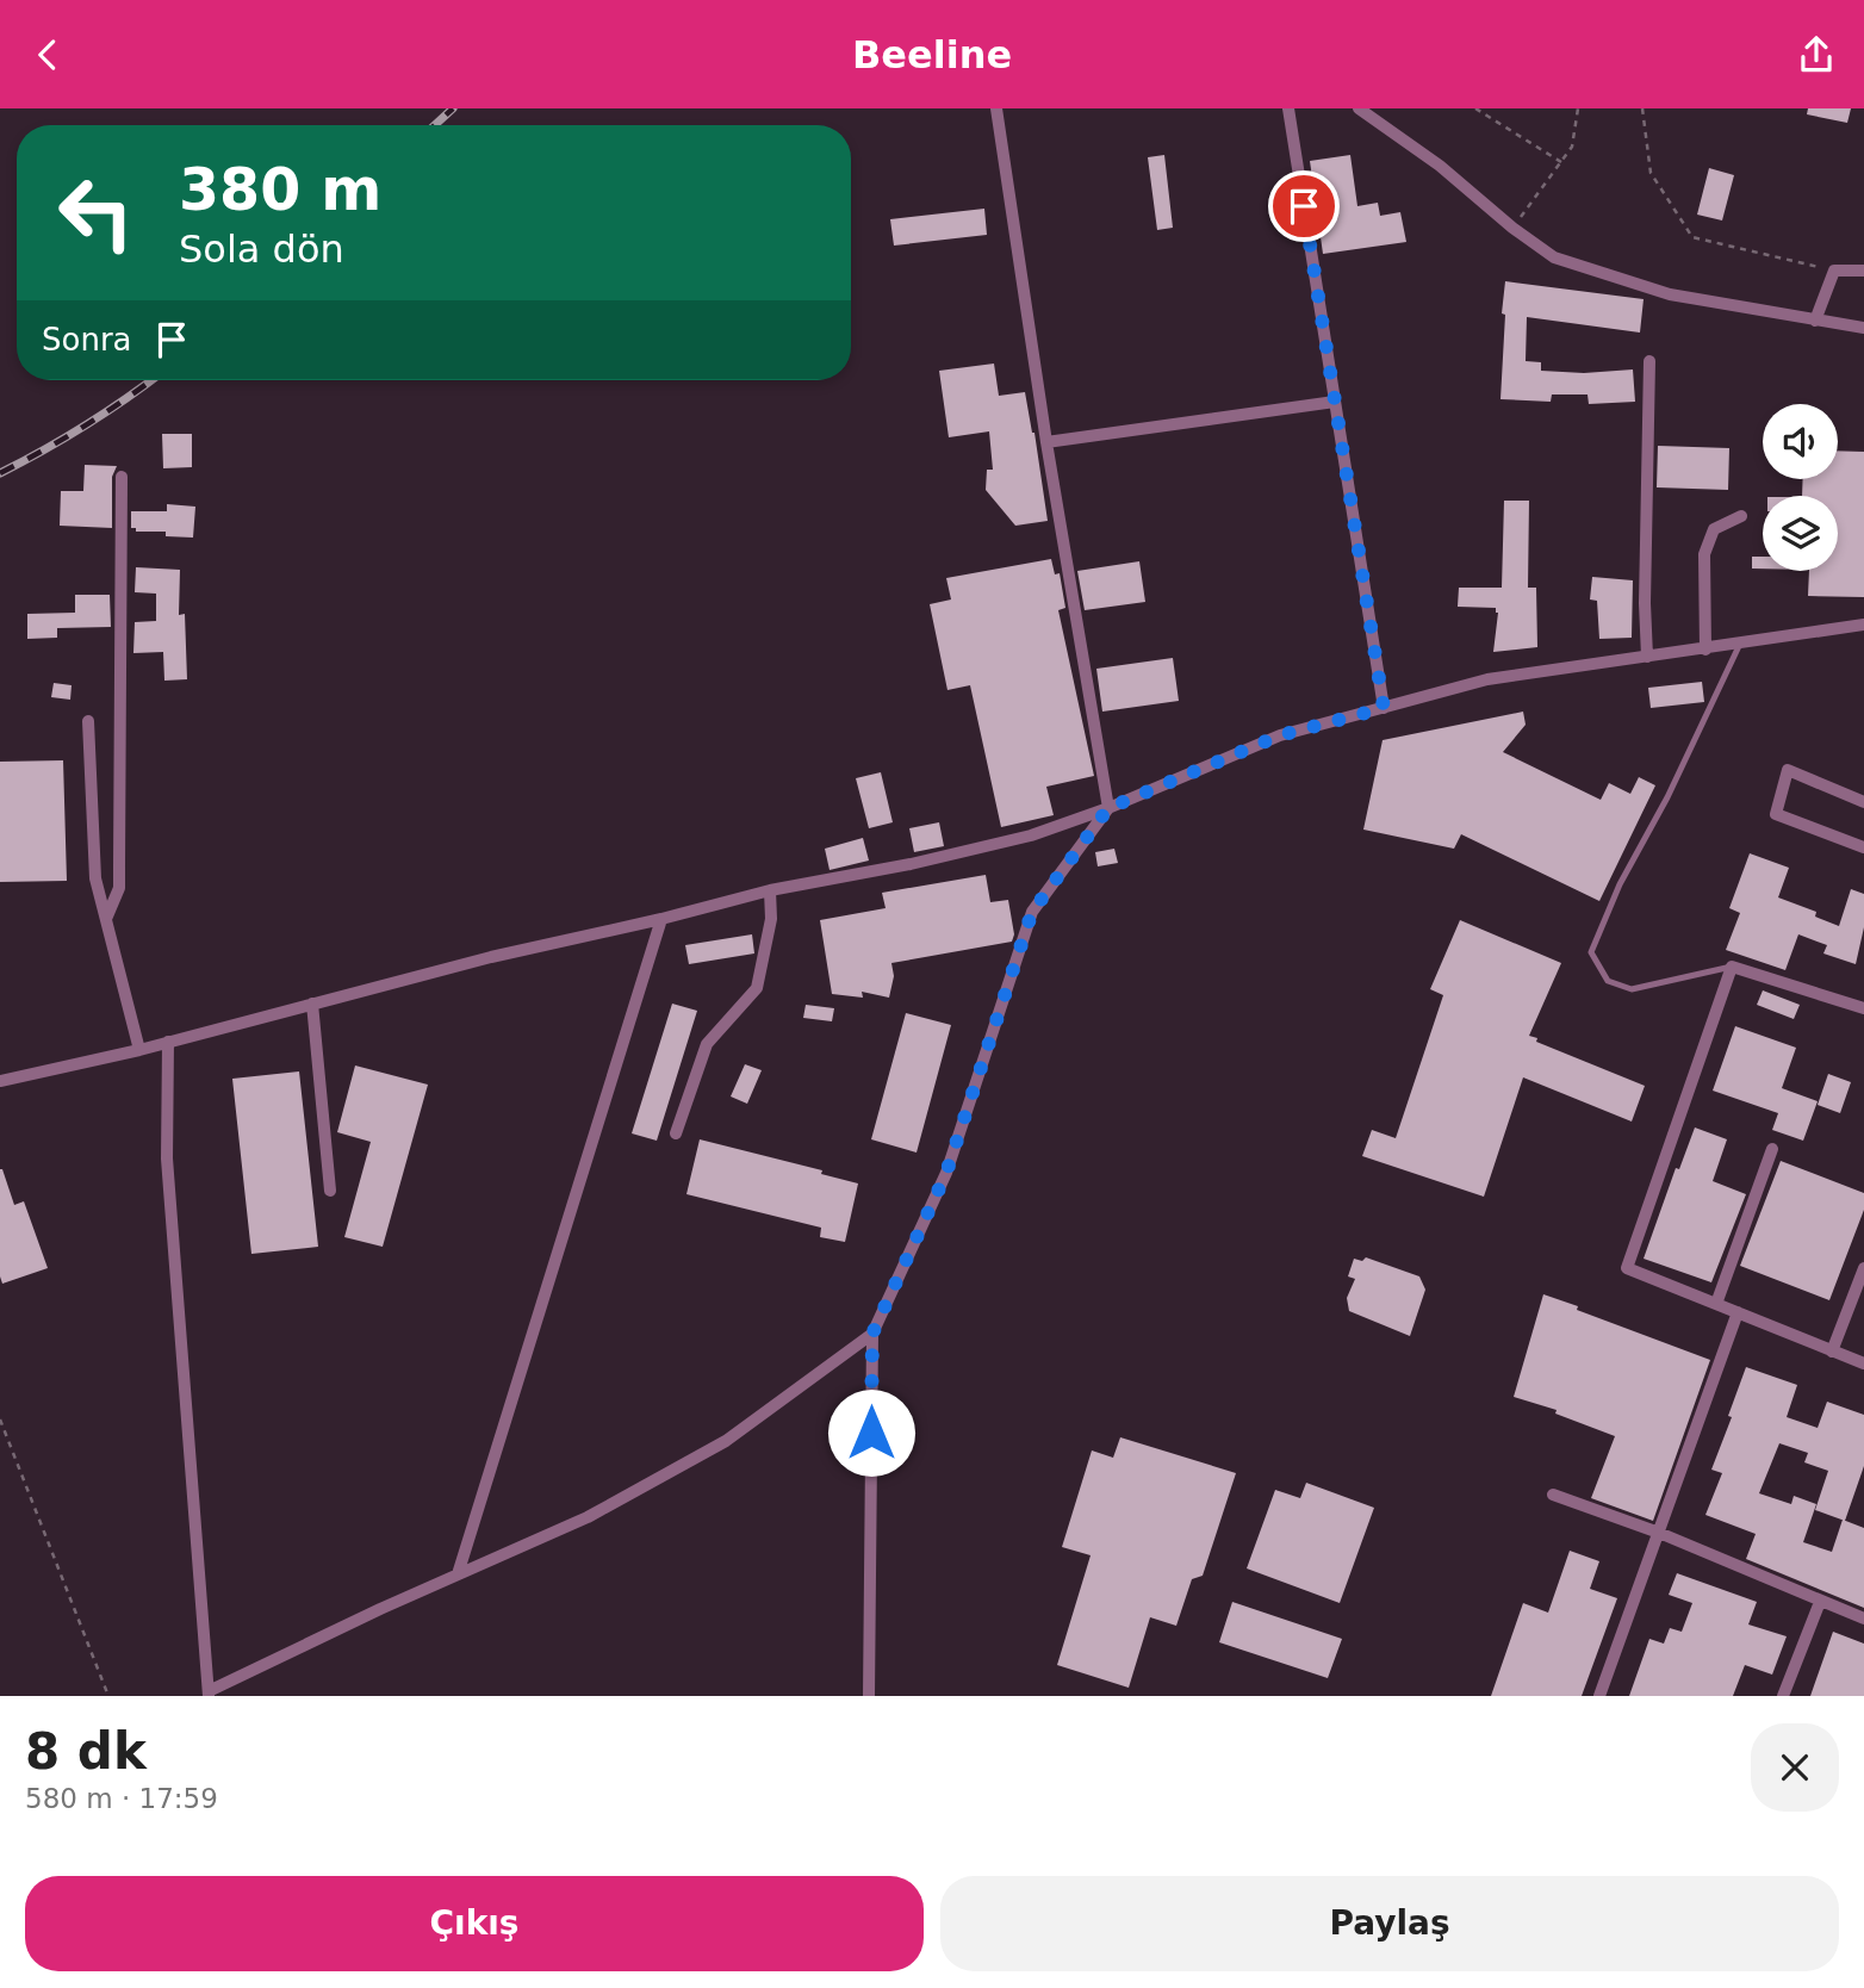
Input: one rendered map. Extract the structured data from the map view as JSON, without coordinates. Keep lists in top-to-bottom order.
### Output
{
  "page": {
    "header": "Beeline",
    "turn": ["380 m", "Sola dön"],
    "then": "Sonra",
    "heading": ["8 dk", "580 m · 17:59"],
    "buttons": ["Çıkış", "Paylaş"]
  }
}
